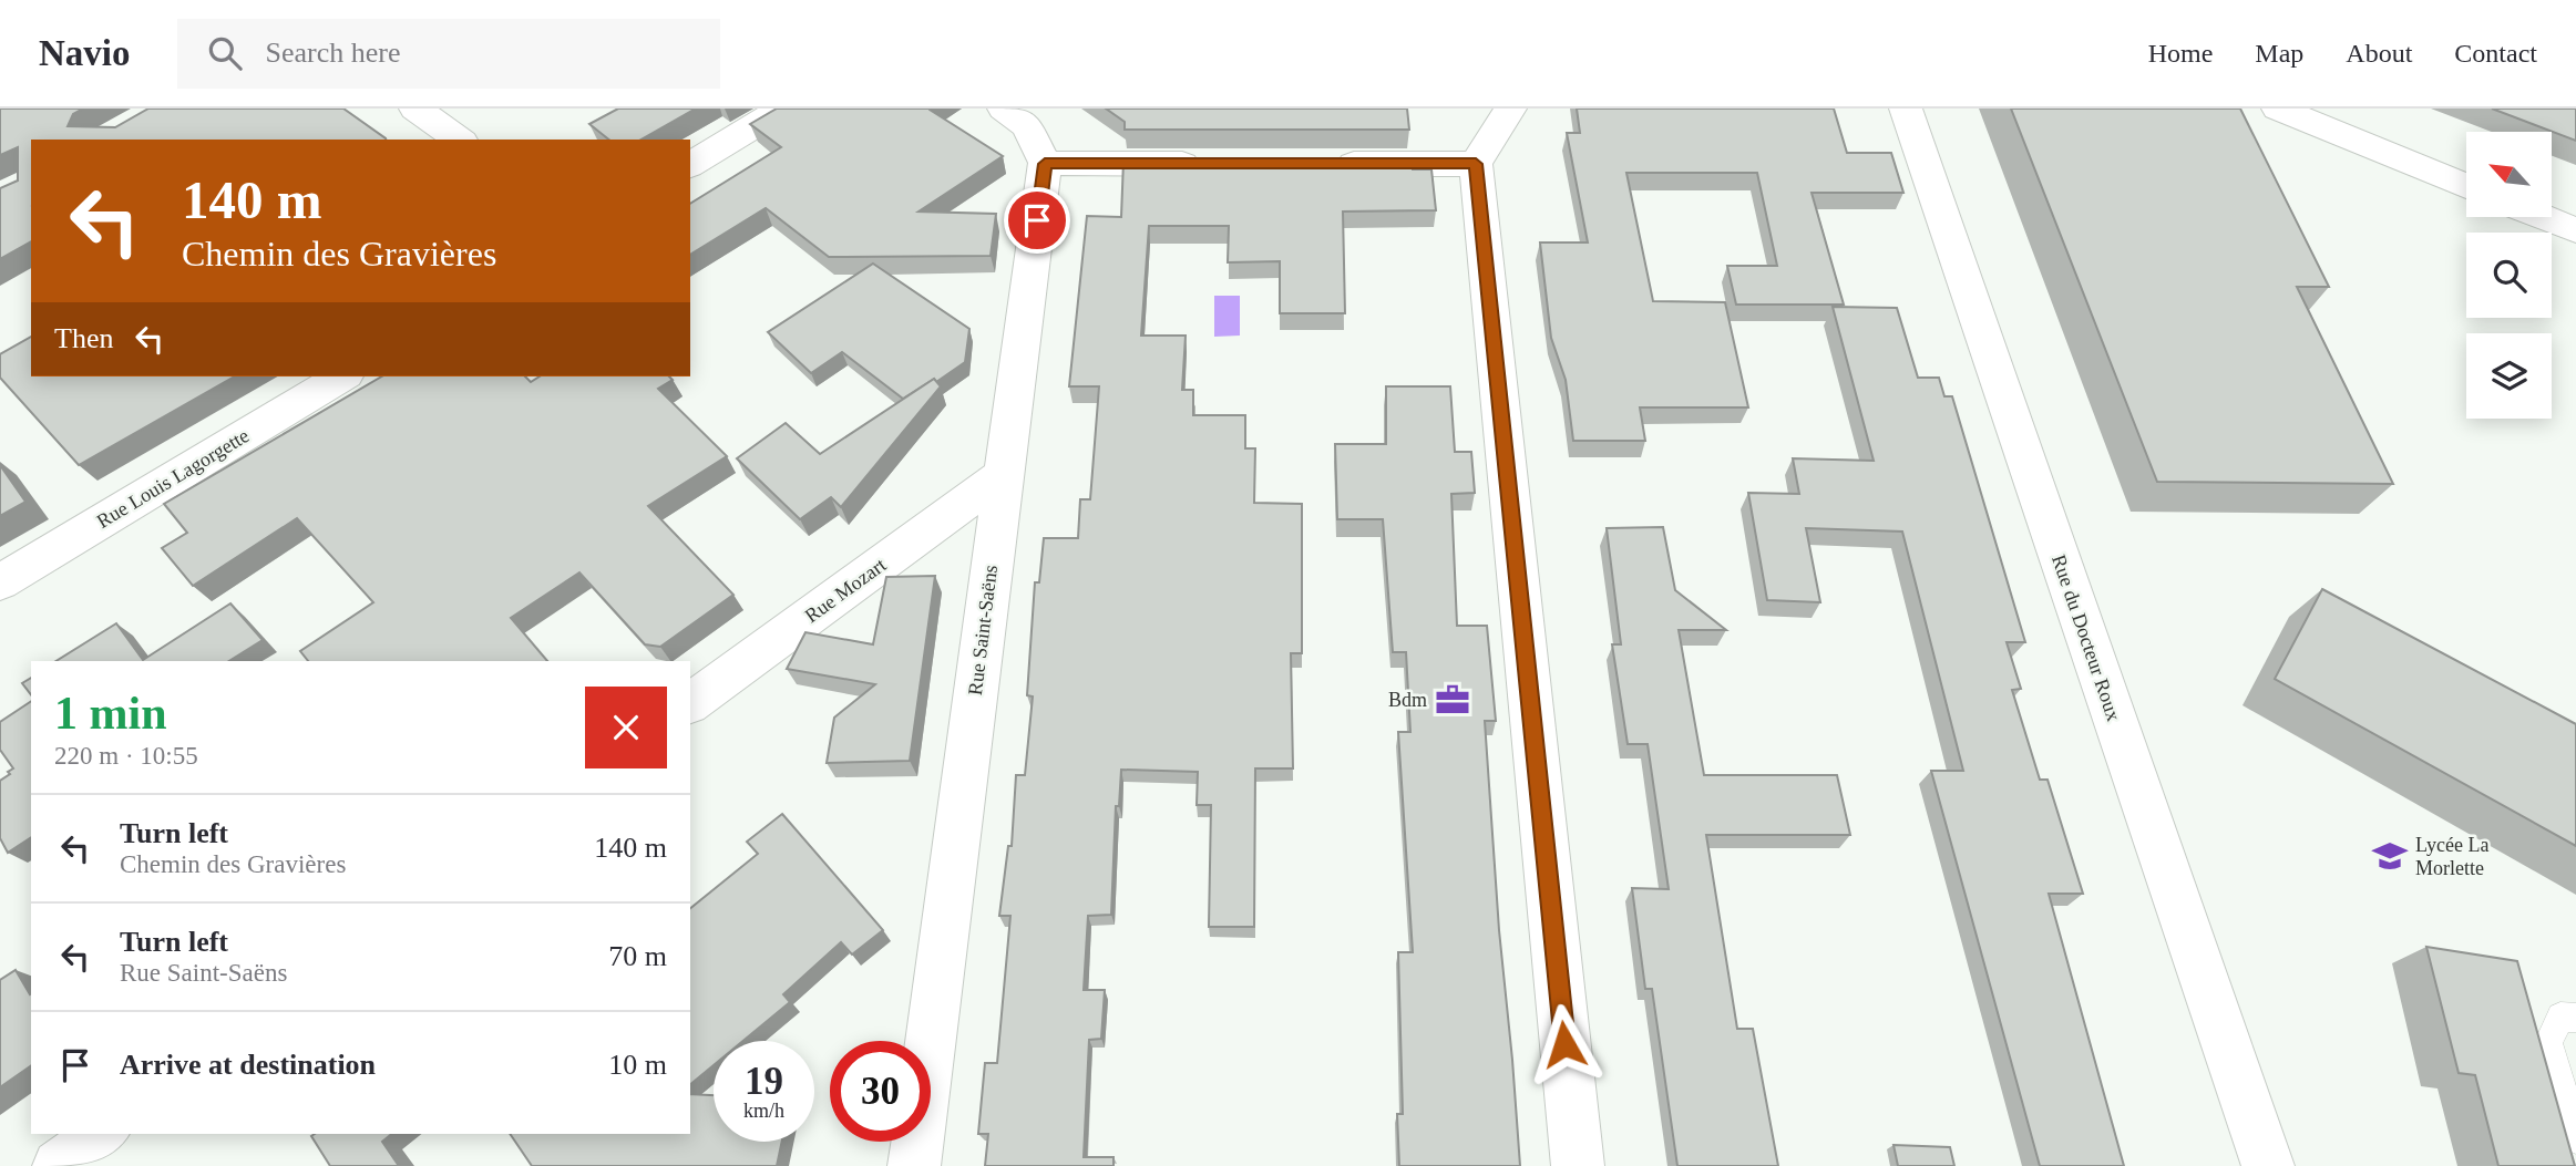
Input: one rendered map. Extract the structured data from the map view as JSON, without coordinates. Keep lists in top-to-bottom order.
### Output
{
  "streets": {
    "street": [
      "Rue Louis Lagorgette",
      "Rue Mozart",
      "Rue Saint-Saëns",
      "Rue du Docteur Roux"
    ]
  },
  "crossings": [
    ["Rue Mozart", "Rue Saint-Saëns"]
  ],
  "places": {
    "office": ["Bdm"],
    "school or university": ["Lycée La Morlette"]
  },
  "north": "top left",
  "page": {
    "header": "Navio",
    "search": "Search here",
    "nav": [
      "Home",
      "Map",
      "About",
      "Contact"
    ],
    "turn": ["140 m", "Chemin des Gravières"],
    "then": "Then",
    "heading": ["1 min", "220 m · 10:55"],
    "list": [
      {
        "name": "Turn left",
        "note": "Chemin des Gravières",
        "value": "140 m"
      },
      {
        "name": "Turn left",
        "note": "Rue Saint-Saëns",
        "value": "70 m"
      },
      {
        "name": "Arrive at destination",
        "value": "10 m"
      }
    ],
    "speed": "19 km/h",
    "limit": "30"
  }
}
